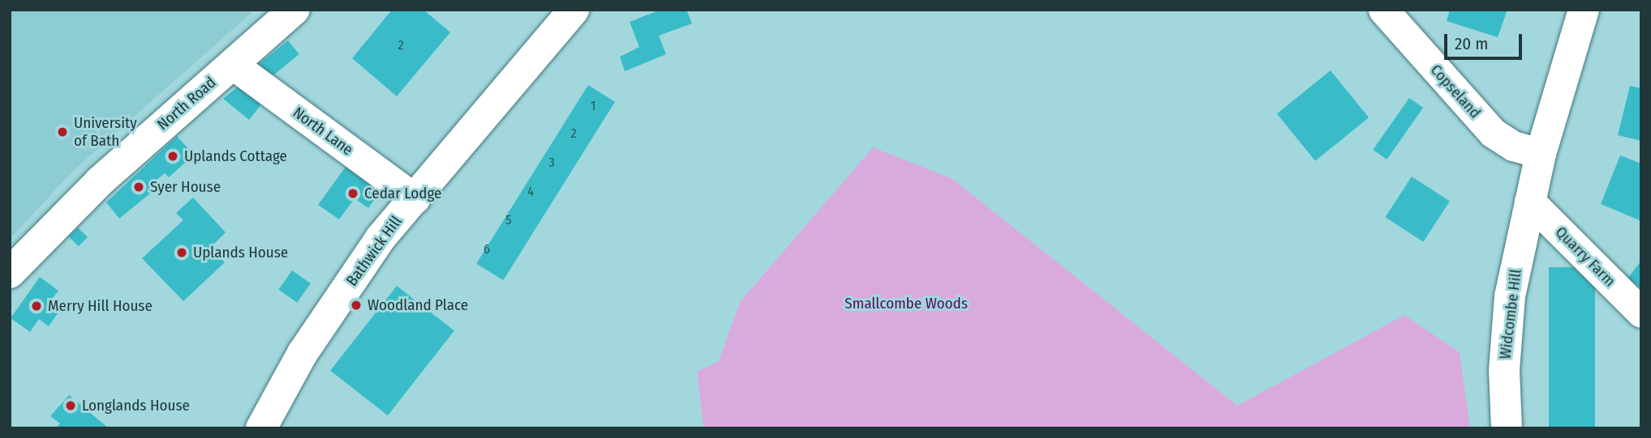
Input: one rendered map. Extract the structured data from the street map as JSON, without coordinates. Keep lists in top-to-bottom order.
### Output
{
  "streets": {
    "street": [
      "Copseland",
      "North Road",
      "North Lane",
      "Bathwick Hill",
      "Quarry Farm",
      "Widcombe Hill"
    ]
  },
  "crossings": [
    ["Copseland", "Widcombe Hill"],
    ["North Road", "North Lane"],
    ["North Lane", "Bathwick Hill"],
    ["Quarry Farm", "Widcombe Hill"]
  ],
  "parks": ["Smallcombe Woods"],
  "places": [
    "University of Bath",
    "Uplands Cottage",
    "Syer House",
    "Cedar Lodge",
    "Uplands House",
    "Woodland Place",
    "Merry Hill House",
    "Longlands House"
  ],
  "house_numbers": [
    "2",
    "1",
    "2",
    "3",
    "4",
    "5",
    "6"
  ],
  "scale_bar": "20 m"
}
